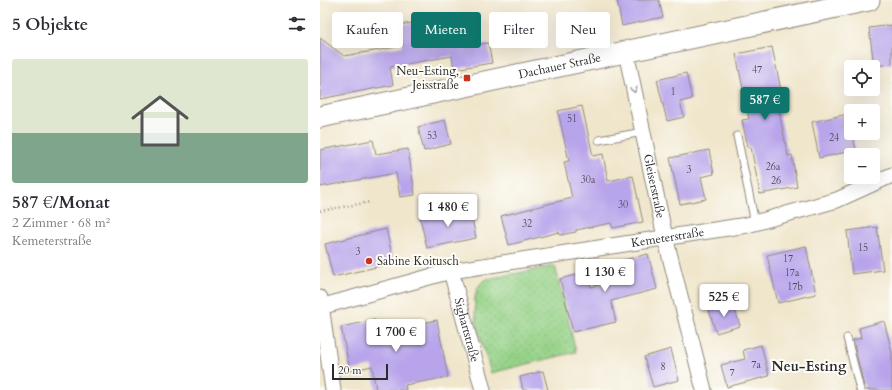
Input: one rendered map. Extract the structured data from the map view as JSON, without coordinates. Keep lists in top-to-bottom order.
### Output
{
  "streets": {
    "street": [
      "Dachauer Straße",
      "Gleiserstraße",
      "Kemeterstraße",
      "Sighartstraße"
    ]
  },
  "crossings": [
    ["Dachauer Straße", "Gleiserstraße"],
    ["Gleiserstraße", "Kemeterstraße"],
    ["Kemeterstraße", "Sighartstraße"]
  ],
  "districts": ["Neu-Esting"],
  "places": {
    "transit": ["Neu-Esting, Jeisstraße"],
    "other": ["Sabine Koitusch"]
  },
  "house_numbers": [
    "47",
    "1",
    "51",
    "53",
    "24",
    "26a",
    "3",
    "30a",
    "26",
    "30",
    "32",
    "15",
    "3",
    "17",
    "17a",
    "17b",
    "7a",
    "8",
    "7"
  ],
  "scale_bar": "20 m",
  "page": {
    "heading": "5 Objekte",
    "chip": [
      "Kaufen",
      "Mieten",
      "Filter",
      "Neu"
    ],
    "list": [
      {
        "name": "587 €/Monat",
        "note": "2 Zimmer · 68 m² · Kemeterstraße"
      }
    ],
    "map_buttons": ["+", "−"],
    "price": [
      "587 €",
      "1 480 €",
      "1 130 €",
      "525 €",
      "1 700 €"
    ],
    "scale": "20 m"
  }
}
